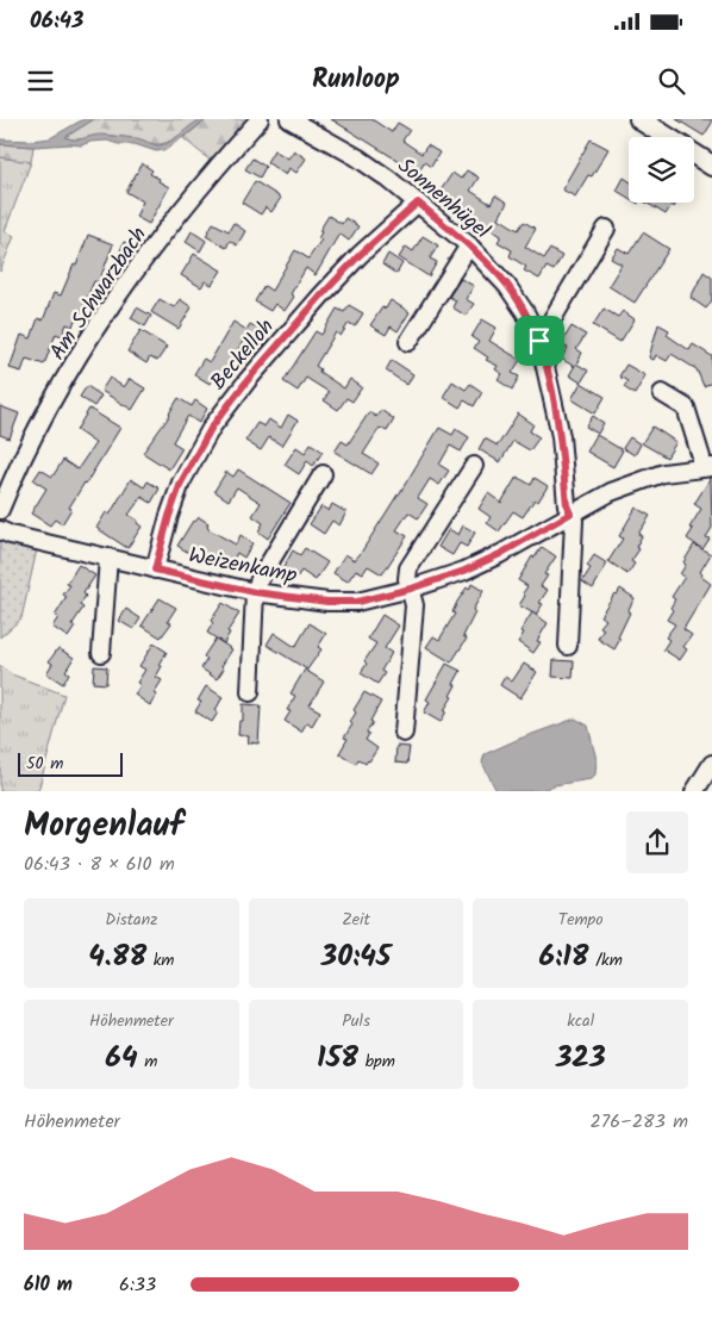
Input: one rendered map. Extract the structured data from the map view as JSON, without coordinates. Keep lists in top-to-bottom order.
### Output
{
  "streets": {
    "street": [
      "Sonnenhügel",
      "Am Schwarzbach",
      "Beckelloh",
      "Weizenkamp"
    ]
  },
  "crossings": [
    ["Sonnenhügel", "Beckelloh"],
    ["Sonnenhügel", "Weizenkamp"],
    ["Beckelloh", "Weizenkamp"]
  ],
  "scale_bar": "50 m",
  "page": {
    "status": "06:43",
    "header": "Runloop",
    "scale": "50 m",
    "heading": ["Morgenlauf", "06:43 · 8 × 610 m"],
    "stats": [
      ["Distanz", "4.88 km"],
      ["Zeit", "30:45"],
      ["Tempo", "6:18 /km"],
      ["Höhenmeter", "64 m"],
      ["Puls", "158 bpm"],
      ["kcal", "323"]
    ],
    "chart": ["Höhenmeter", "276–283 m"],
    "list": [
      {
        "name": "610 m",
        "note": "6:33"
      }
    ]
  }
}
